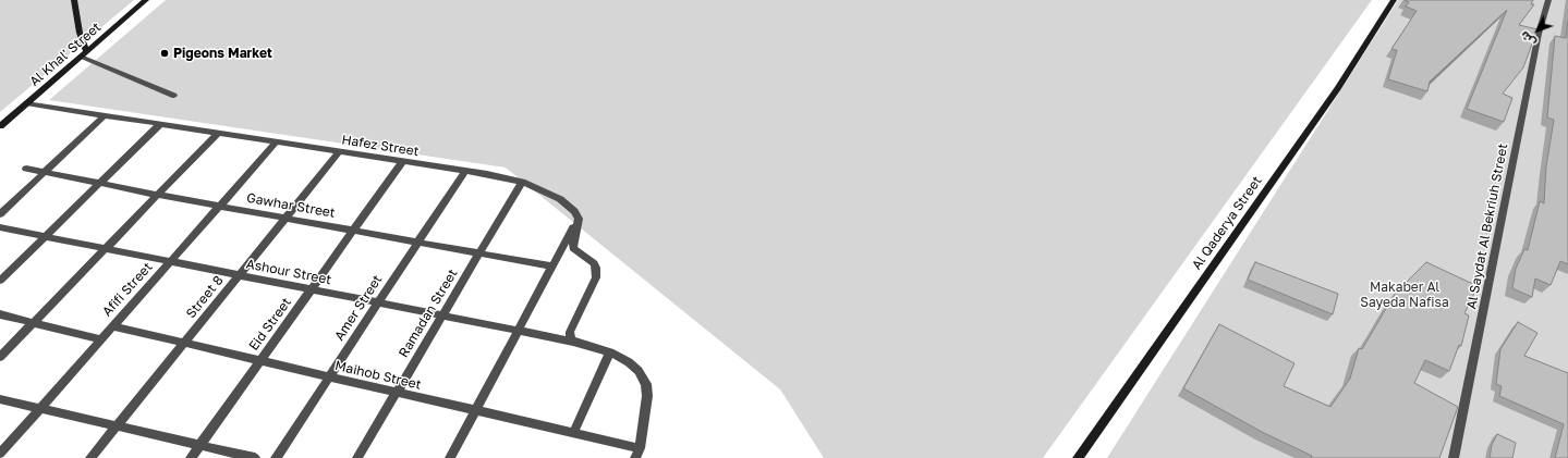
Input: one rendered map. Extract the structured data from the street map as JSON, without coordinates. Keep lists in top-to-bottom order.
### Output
{
  "streets": {
    "street": [
      "Al Khal' Street",
      "Hafez Street",
      "Gawhar Street",
      "Al Qaderya Street",
      "Al Saydat Al Bekriuh Street",
      "Ashour Street",
      "Afifi Street",
      "Street 8",
      "Amer Street",
      "Ramadan Street",
      "Eid Street",
      "Maihob Street"
    ]
  },
  "crossings": [
    ["Al Khal' Street", "Hafez Street"],
    ["Hafez Street", "Afifi Street"],
    ["Hafez Street", "Street 8"],
    ["Hafez Street", "Amer Street"],
    ["Hafez Street", "Ramadan Street"],
    ["Hafez Street", "Eid Street"],
    ["Gawhar Street", "Afifi Street"],
    ["Gawhar Street", "Street 8"],
    ["Gawhar Street", "Amer Street"],
    ["Gawhar Street", "Ramadan Street"],
    ["Gawhar Street", "Eid Street"],
    ["Ashour Street", "Afifi Street"],
    ["Ashour Street", "Street 8"],
    ["Ashour Street", "Amer Street"],
    ["Ashour Street", "Ramadan Street"],
    ["Ashour Street", "Eid Street"],
    ["Ashour Street", "Maihob Street"],
    ["Afifi Street", "Maihob Street"],
    ["Street 8", "Maihob Street"],
    ["Amer Street", "Maihob Street"],
    ["Ramadan Street", "Maihob Street"],
    ["Eid Street", "Maihob Street"]
  ],
  "parks": ["Makaber Al Sayeda Nafisa"],
  "places": ["Pigeons Market"],
  "north": "bottom left"
}
